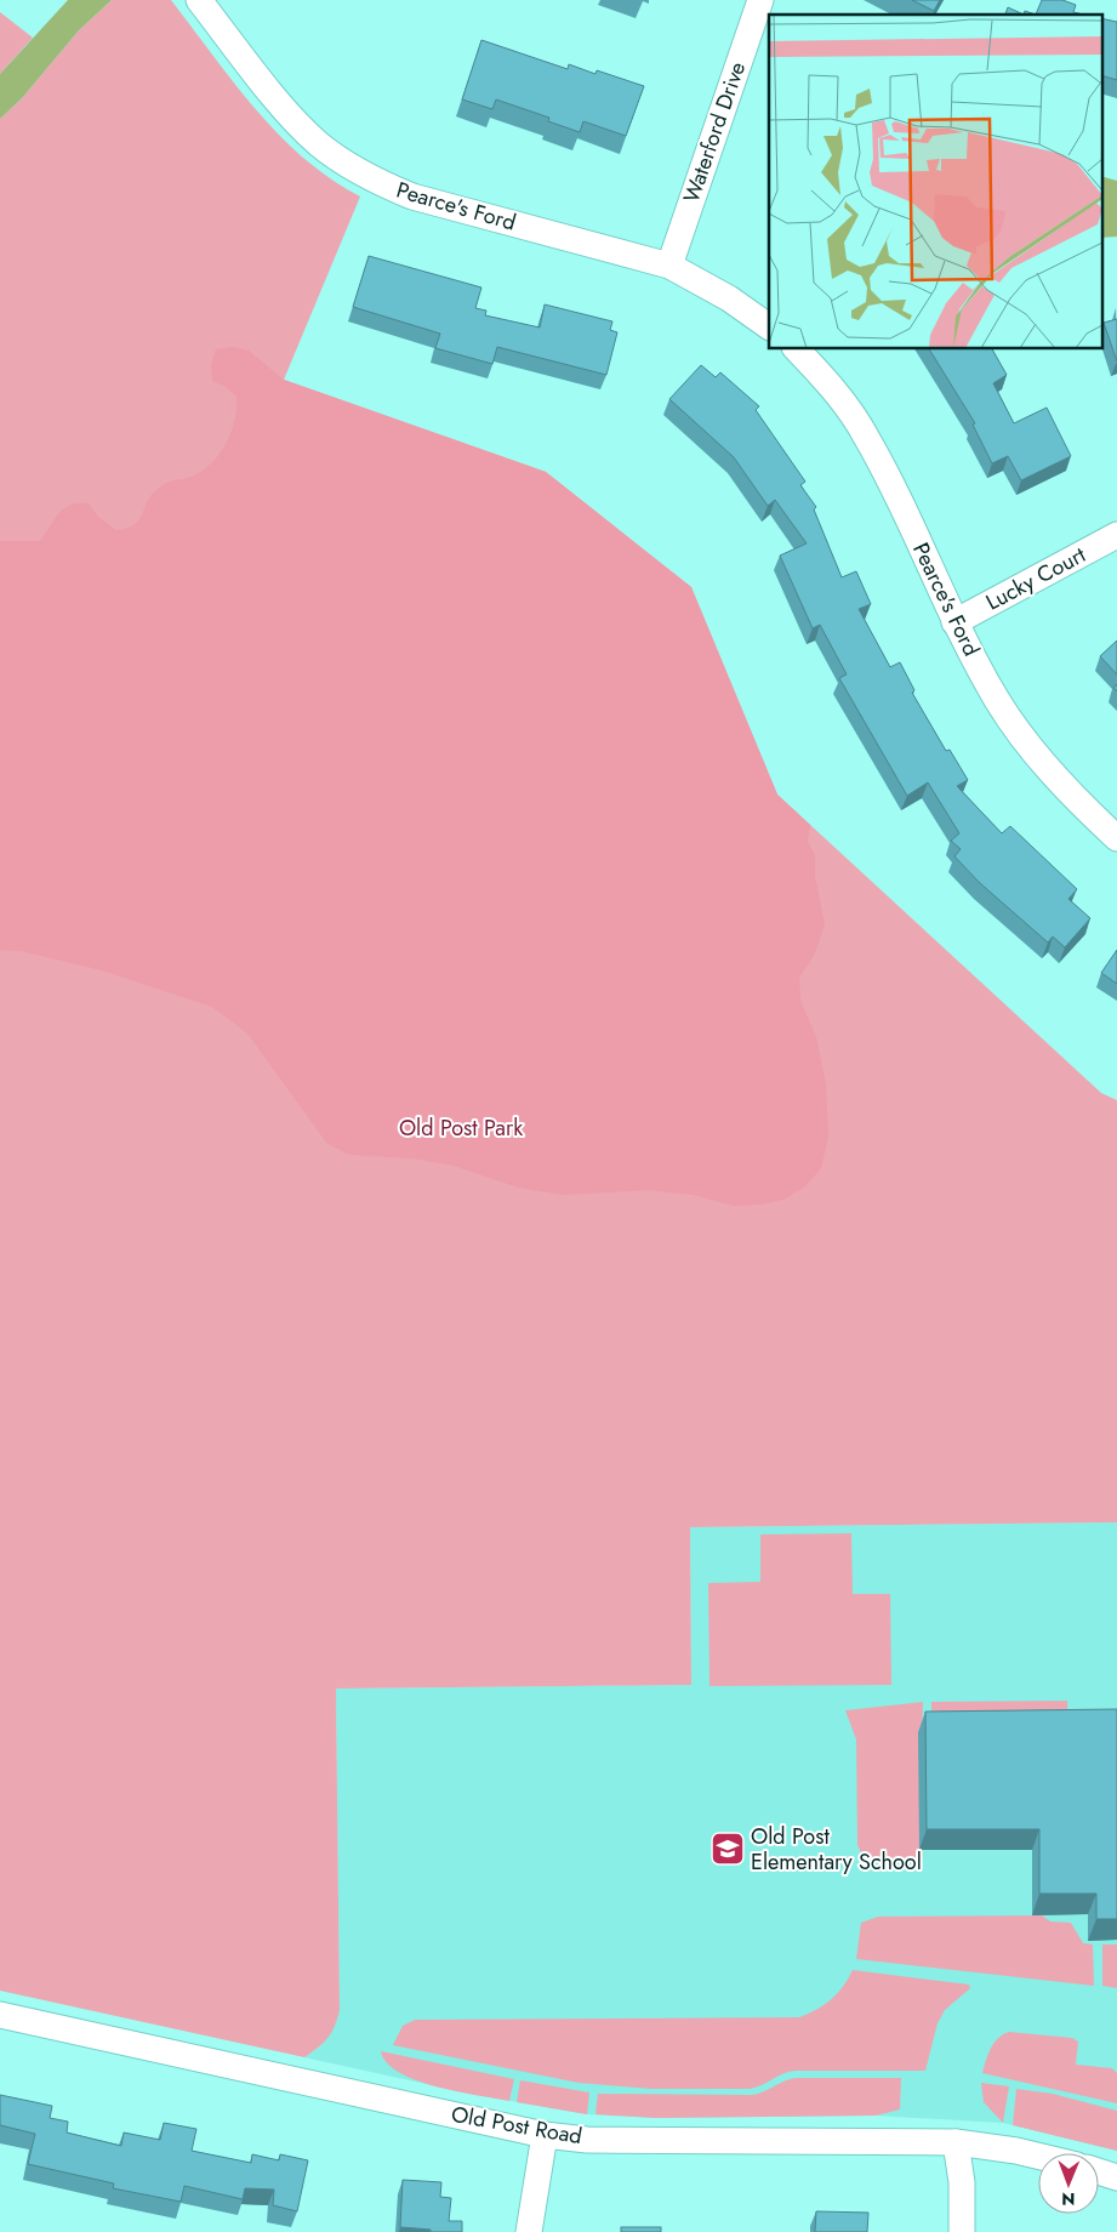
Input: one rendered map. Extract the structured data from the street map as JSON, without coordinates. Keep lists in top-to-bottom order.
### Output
{
  "streets": {
    "street": [
      "Waterford Drive",
      "Pearce's Ford",
      "Lucky Court",
      "Old Post Road"
    ]
  },
  "crossings": [
    ["Waterford Drive", "Pearce's Ford"],
    ["Pearce's Ford", "Lucky Court"]
  ],
  "parks": ["Old Post Park"],
  "places": {
    "school or university": ["Old Post Elementary School"]
  },
  "north": "bottom"
}
